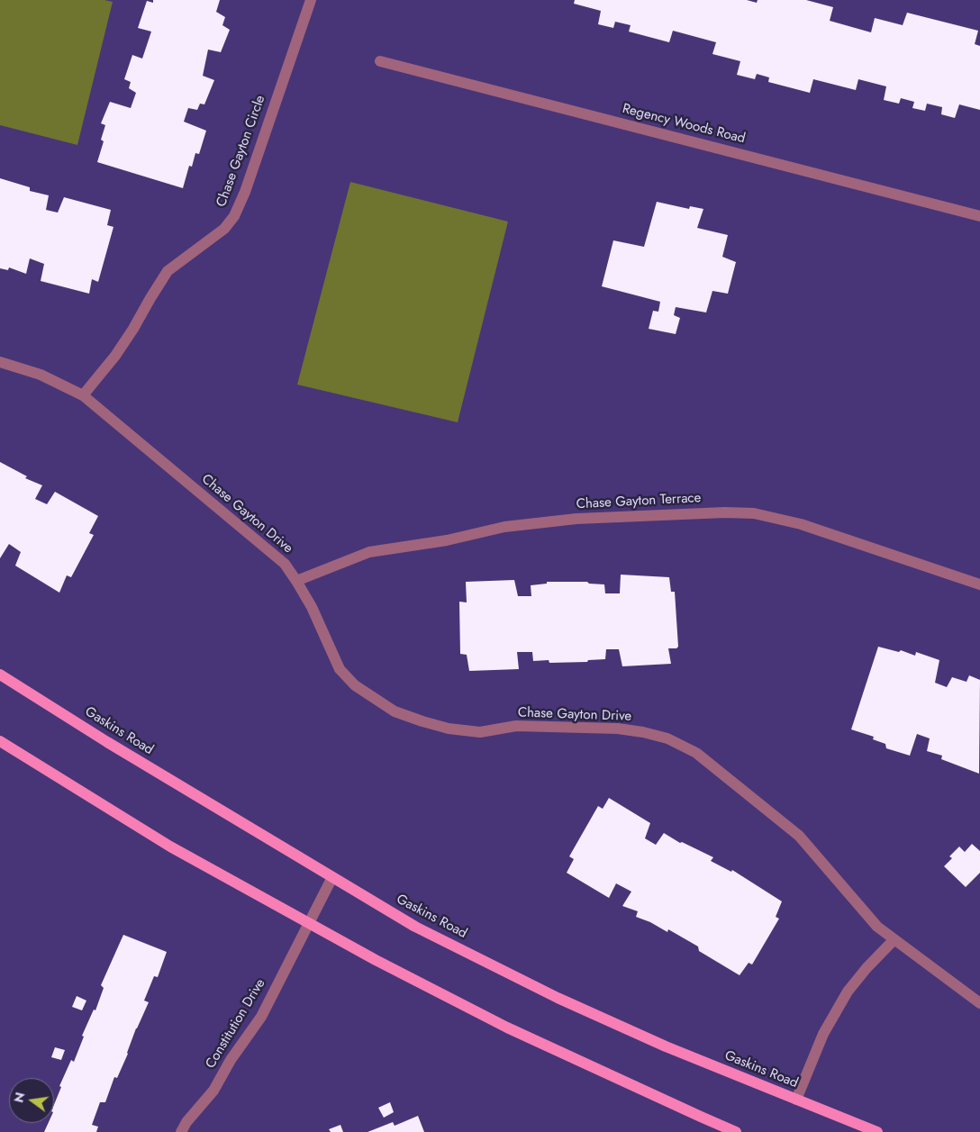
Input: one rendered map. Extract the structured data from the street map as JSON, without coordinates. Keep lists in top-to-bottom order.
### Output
{
  "streets": {
    "main road": ["Gaskins Road"],
    "street": [
      "Regency Woods Road",
      "Chase Gayton Circle",
      "Chase Gayton Terrace",
      "Chase Gayton Drive",
      "Constitution Drive"
    ]
  },
  "crossings": [
    ["Chase Gayton Circle", "Chase Gayton Drive"],
    ["Chase Gayton Terrace", "Chase Gayton Drive"],
    ["Gaskins Road", "Constitution Drive"]
  ],
  "north": "left"
}
